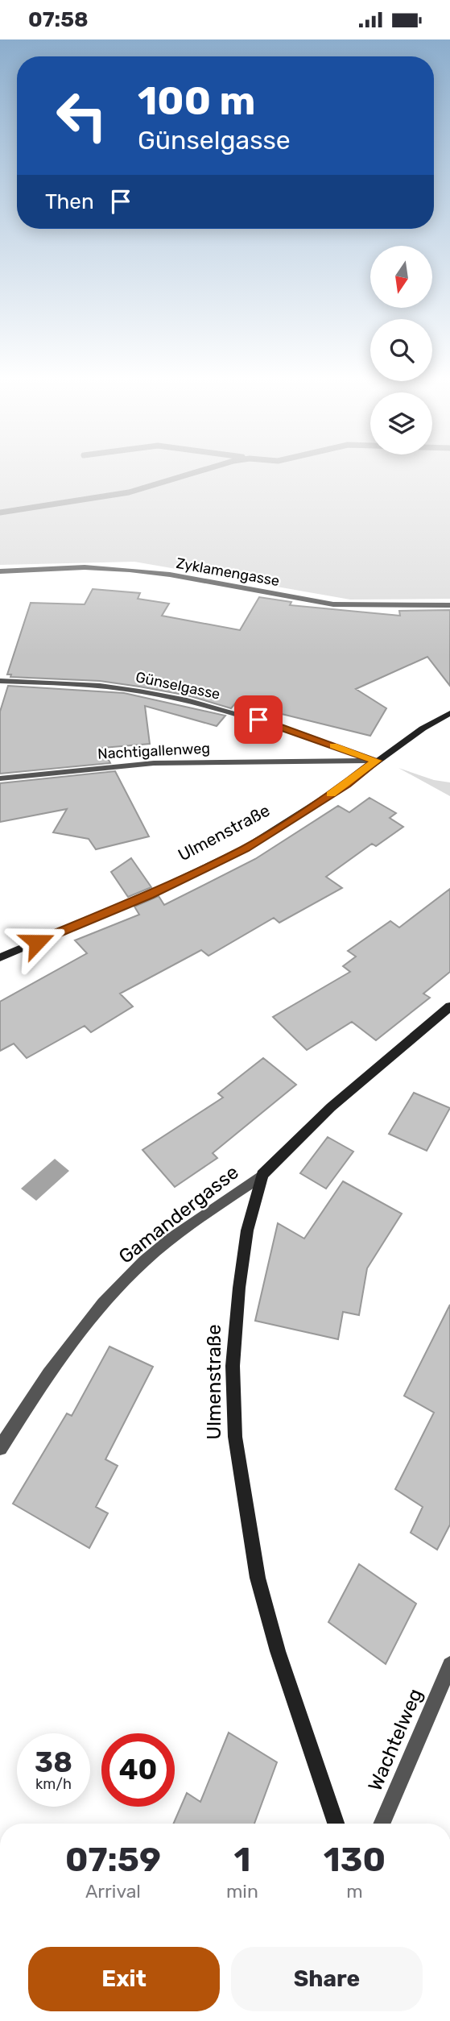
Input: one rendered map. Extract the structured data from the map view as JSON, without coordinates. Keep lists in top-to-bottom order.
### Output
{
  "streets": {
    "street": [
      "Zyklamengasse",
      "Günselgasse",
      "Nachtigallenweg",
      "Ulmenstraße",
      "Gamandergasse",
      "Wachtelweg"
    ]
  },
  "crossings": [
    ["Günselgasse", "Nachtigallenweg"],
    ["Günselgasse", "Ulmenstraße"],
    ["Nachtigallenweg", "Ulmenstraße"],
    ["Ulmenstraße", "Gamandergasse"]
  ],
  "north": "bottom",
  "page": {
    "status": "07:58",
    "turn": ["100 m", "Günselgasse"],
    "then": "Then",
    "speed": "38 km/h",
    "limit": "40",
    "eta": [
      "07:59",
      "Arrival",
      "1",
      "min",
      "130",
      "m"
    ],
    "buttons": ["Exit", "Share"]
  }
}
